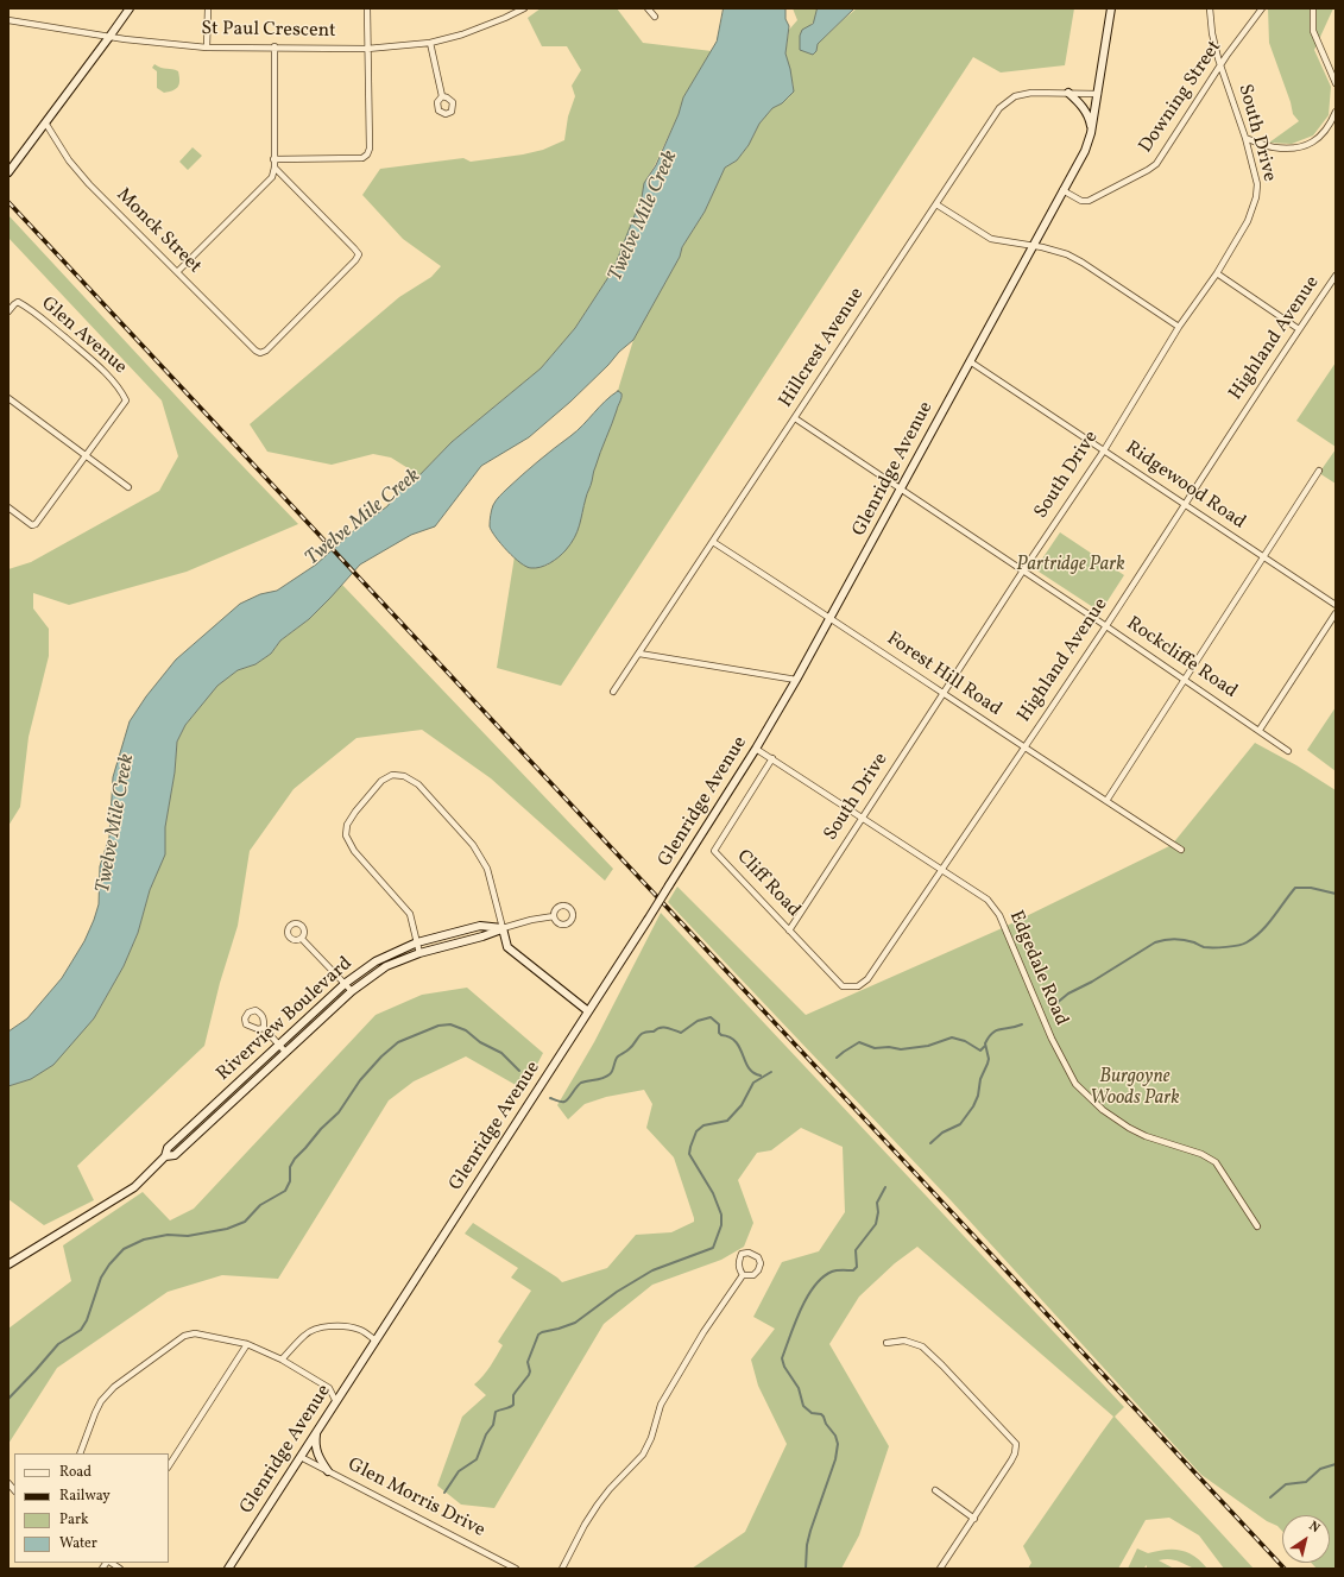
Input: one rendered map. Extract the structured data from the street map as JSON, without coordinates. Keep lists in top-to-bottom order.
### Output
{
  "streets": {
    "main road": ["Glenridge Avenue", "Riverview Boulevard"],
    "street": [
      "St Paul Crescent",
      "Downing Street",
      "South Drive",
      "Monck Street",
      "Glen Avenue",
      "Highland Avenue",
      "Hillcrest Avenue",
      "Ridgewood Road",
      "Rockcliffe Road",
      "Forest Hill Road",
      "Cliff Road",
      "Edgedale Road",
      "Glen Morris Drive"
    ]
  },
  "crossings": [
    ["Downing Street", "South Drive"],
    ["Downing Street", "Glenridge Avenue"],
    ["South Drive", "Ridgewood Road"],
    ["South Drive", "Rockcliffe Road"],
    ["South Drive", "Forest Hill Road"],
    ["South Drive", "Cliff Road"],
    ["South Drive", "Edgedale Road"],
    ["Highland Avenue", "Ridgewood Road"],
    ["Highland Avenue", "Rockcliffe Road"],
    ["Highland Avenue", "Forest Hill Road"],
    ["Highland Avenue", "Cliff Road"],
    ["Highland Avenue", "Edgedale Road"],
    ["Hillcrest Avenue", "Glenridge Avenue"],
    ["Hillcrest Avenue", "Rockcliffe Road"],
    ["Hillcrest Avenue", "Forest Hill Road"],
    ["Glenridge Avenue", "Ridgewood Road"],
    ["Glenridge Avenue", "Rockcliffe Road"],
    ["Glenridge Avenue", "Forest Hill Road"],
    ["Glenridge Avenue", "Edgedale Road"],
    ["Glenridge Avenue", "Glen Morris Drive"],
    ["Cliff Road", "Edgedale Road"]
  ],
  "water": ["Twelve Mile Creek"],
  "parks": ["Partridge Park", "Burgoyne Woods Park"],
  "legend": [
    "Road",
    "Railway",
    "Park",
    "Water"
  ],
  "north": "top right"
}
